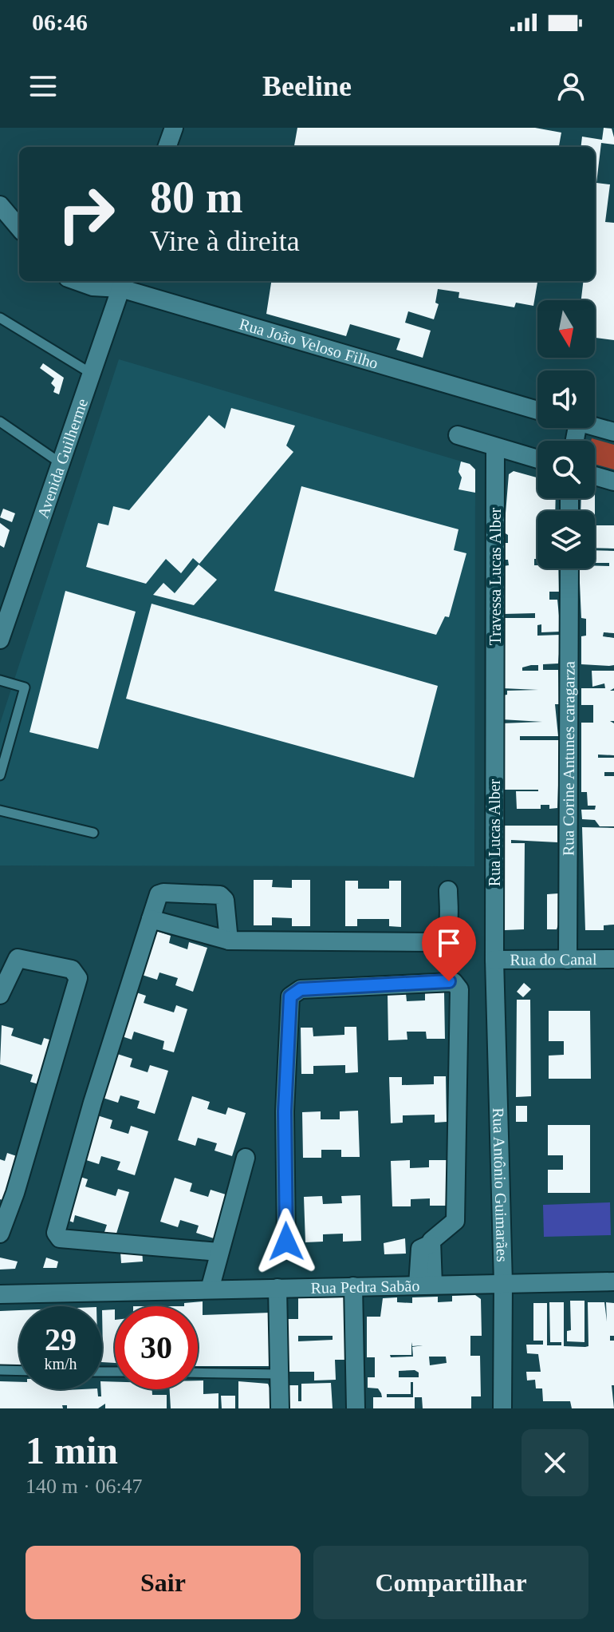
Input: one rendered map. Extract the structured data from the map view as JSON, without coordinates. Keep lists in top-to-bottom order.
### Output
{
  "streets": {
    "street": [
      "Rua João Veloso Filho",
      "Avenida Guilherme",
      "Travessa Lucas Alber",
      "Rua Corine Antunes caragarza",
      "Rua Lucas Alber",
      "Rua do Canal",
      "Rua Antônio Guimarães",
      "Rua Pedra Sabão"
    ]
  },
  "crossings": [
    ["Rua João Veloso Filho", "Avenida Guilherme"],
    ["Travessa Lucas Alber", "Rua Lucas Alber"],
    ["Rua Corine Antunes caragarza", "Rua do Canal"],
    ["Rua Lucas Alber", "Rua do Canal"],
    ["Rua Lucas Alber", "Rua Antônio Guimarães"],
    ["Rua do Canal", "Rua Antônio Guimarães"],
    ["Rua Antônio Guimarães", "Rua Pedra Sabão"]
  ],
  "north": "bottom",
  "page": {
    "status": "06:46",
    "header": "Beeline",
    "turn": ["80 m", "Vire à direita"],
    "speed": "29 km/h",
    "limit": "30",
    "heading": ["1 min", "140 m · 06:47"],
    "buttons": ["Sair", "Compartilhar"]
  }
}
